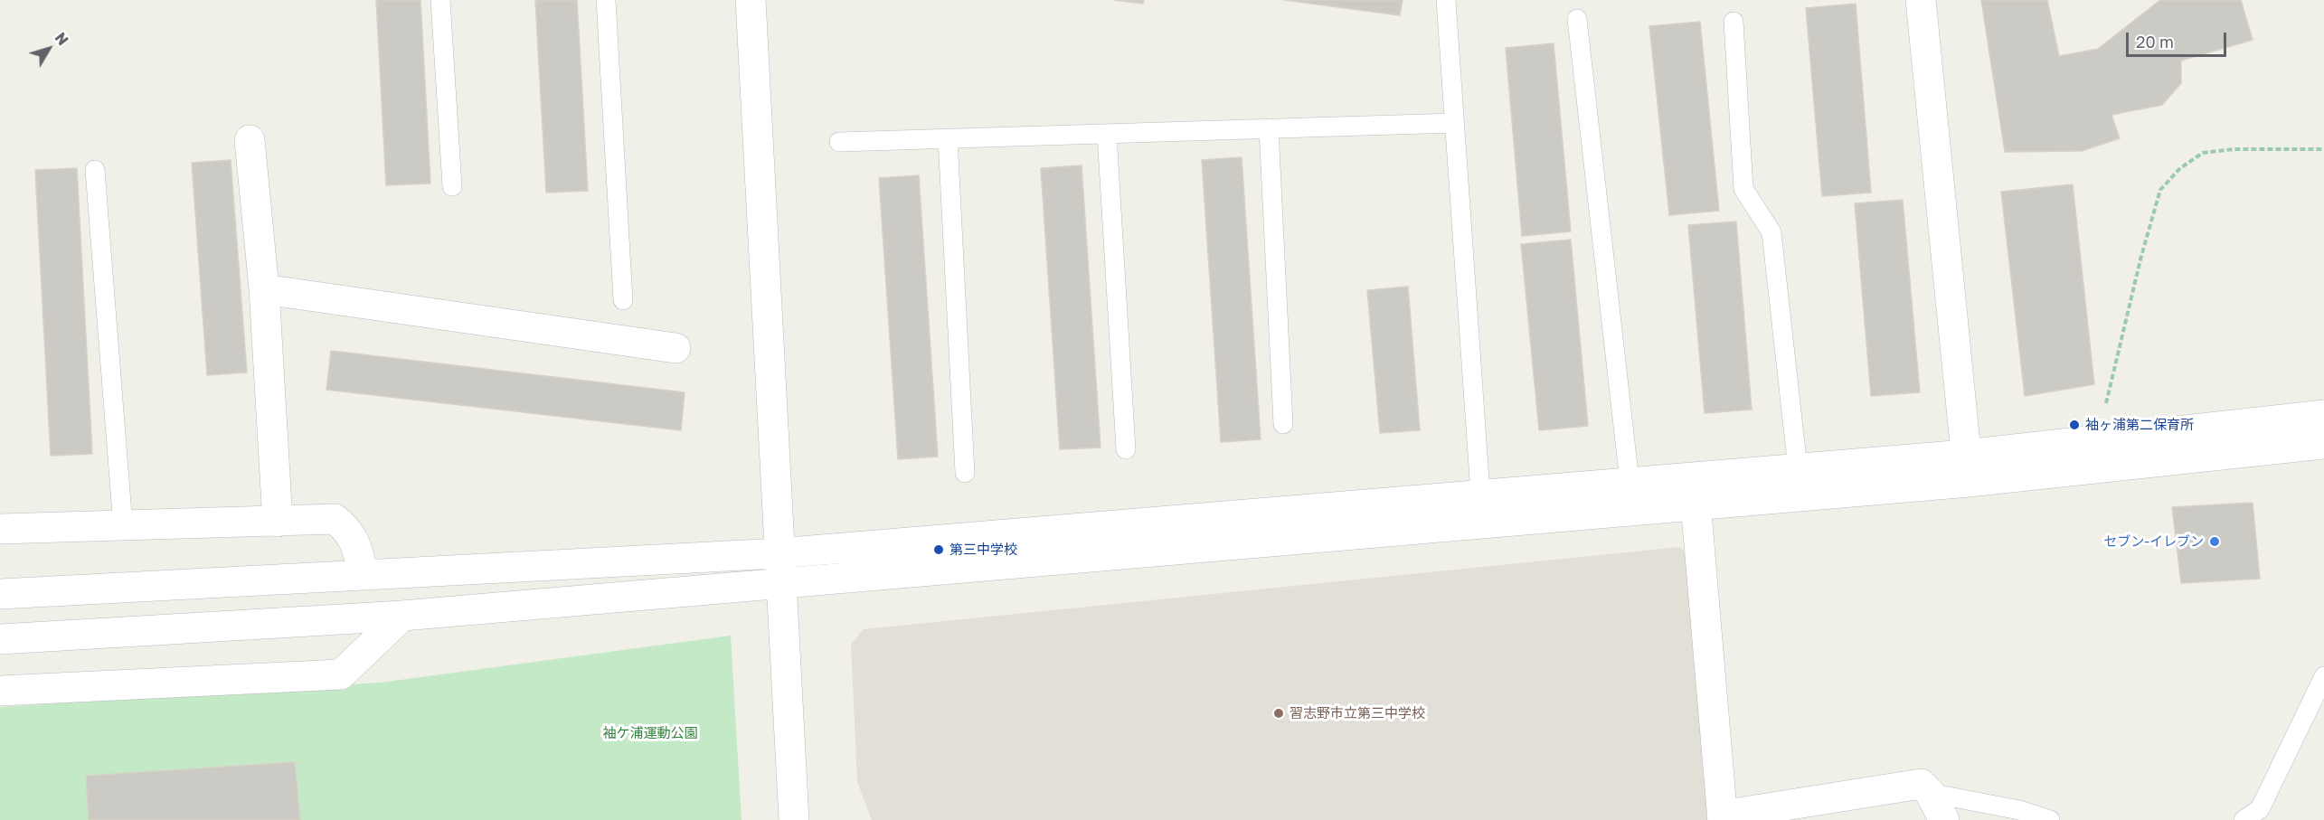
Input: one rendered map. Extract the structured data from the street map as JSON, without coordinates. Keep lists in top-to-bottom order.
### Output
{
  "parks": ["袖ケ浦運動公園"],
  "places": [
    "袖ヶ浦第二保育所",
    "セブン-イレブン",
    "第三中学校",
    "習志野市立第三中学校"
  ],
  "scale_bar": "20 m",
  "north": "top right"
}
